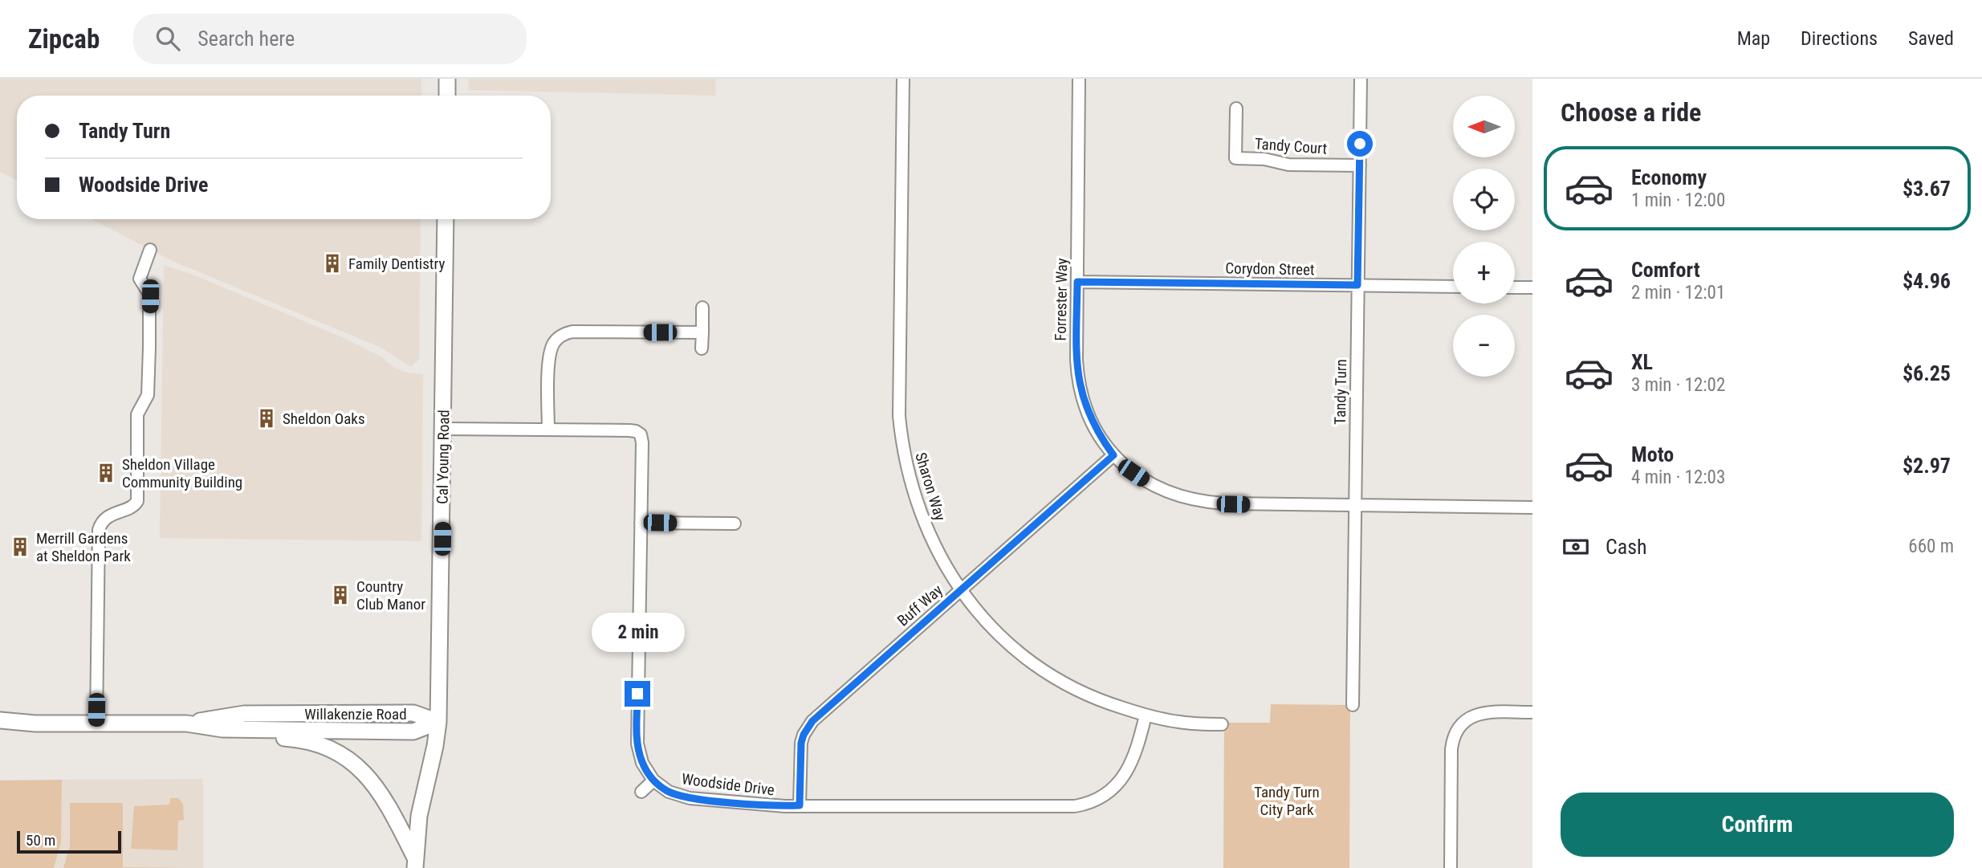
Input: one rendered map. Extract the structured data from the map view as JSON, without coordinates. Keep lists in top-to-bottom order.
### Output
{
  "streets": {
    "street": [
      "Tandy Court",
      "Corydon Street",
      "Forrester Way",
      "Tandy Turn",
      "Cal Young Road",
      "Sharon Way",
      "Buff Way",
      "Willakenzie Road",
      "Woodside Drive"
    ]
  },
  "crossings": [
    ["Tandy Court", "Tandy Turn"],
    ["Corydon Street", "Forrester Way"],
    ["Corydon Street", "Tandy Turn"],
    ["Forrester Way", "Tandy Turn"],
    ["Forrester Way", "Buff Way"],
    ["Cal Young Road", "Willakenzie Road"],
    ["Sharon Way", "Buff Way"],
    ["Sharon Way", "Woodside Drive"],
    ["Buff Way", "Woodside Drive"]
  ],
  "parks": ["Tandy Turn City Park"],
  "places": {
    "building": [
      "Family Dentistry",
      "Sheldon Oaks",
      "Sheldon Village Community Building",
      "Merrill Gardens at Sheldon Park",
      "Country Club Manor"
    ]
  },
  "scale_bar": "50 m",
  "north": "left",
  "page": {
    "header": "Zipcab",
    "search": "Search here",
    "nav": ["Map", "Directions", "Saved"],
    "heading": "Choose a ride",
    "map_buttons": ["+", "−"],
    "banner": ["Tandy Turn", "Woodside Drive"],
    "list": [
      {
        "name": "Economy",
        "note": "1 min · 12:00",
        "value": "$3.67"
      },
      {
        "name": "Comfort",
        "note": "2 min · 12:01",
        "value": "$4.96"
      },
      {
        "name": "XL",
        "note": "3 min · 12:02",
        "value": "$6.25"
      },
      {
        "name": "Moto",
        "note": "4 min · 12:03",
        "value": "$2.97"
      }
    ],
    "pay": ["Cash", "660 m"],
    "bubble": "2 min",
    "buttons": "Confirm",
    "scale": "50 m"
  }
}
